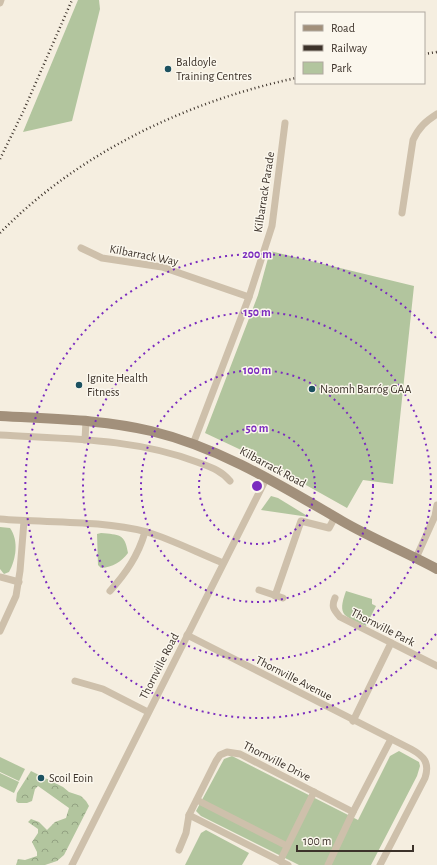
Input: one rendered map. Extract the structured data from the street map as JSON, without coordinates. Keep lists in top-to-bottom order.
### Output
{
  "streets": {
    "main road": ["Kilbarrack Road"],
    "street": [
      "Kilbarrack Parade",
      "Kilbarrack Way",
      "Thornville Park",
      "Thornville Road",
      "Thornville Avenue",
      "Thornville Drive"
    ]
  },
  "crossings": [
    ["Kilbarrack Parade", "Kilbarrack Way"],
    ["Kilbarrack Parade", "Kilbarrack Road"],
    ["Kilbarrack Road", "Thornville Road"],
    ["Thornville Road", "Thornville Avenue"]
  ],
  "places": [
    "Baldoyle Training Centres",
    "Ignite Health Fitness",
    "Naomh Barróg GAA",
    "Scoil Eoin"
  ],
  "legend": ["Road", "Railway", "Park"],
  "scale_bar": "100 m",
  "rings": [
    "200 m",
    "150 m",
    "100 m",
    "50 m"
  ]
}
